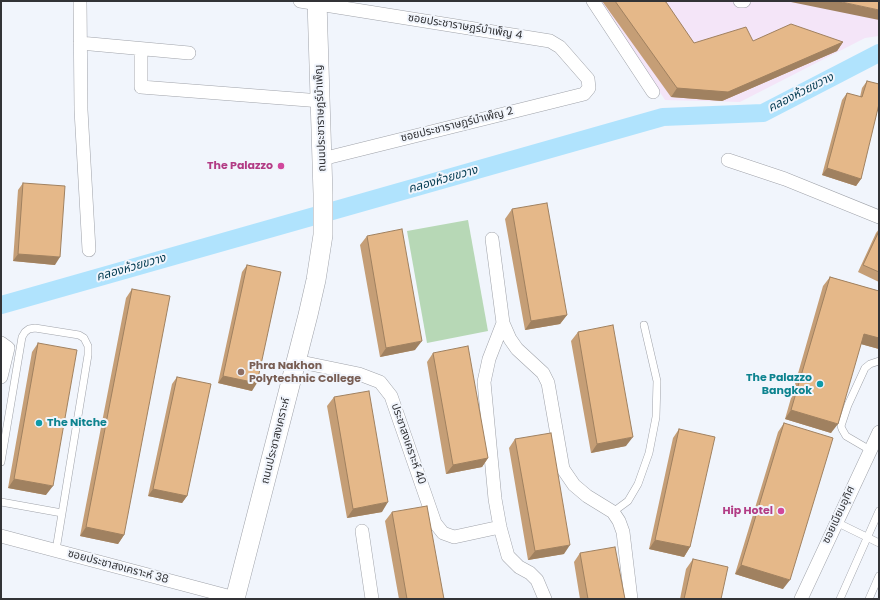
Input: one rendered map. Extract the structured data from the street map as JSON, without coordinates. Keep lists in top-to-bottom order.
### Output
{
  "streets": {
    "main road": ["ถนนประชาราษฎร์บำเพ็ญ", "ถนนประชาสงเคราะห์"],
    "street": [
      "ซอยประชาราษฎร์บำเพ็ญ 4",
      "ซอยประชาราษฎร์บำเพ็ญ 2",
      "ประชาสงเคราะห์ 40",
      "ซอยเนียมอุทิศ",
      "ซอยประชาสงเคราะห์ 38"
    ]
  },
  "crossings": [
    ["ซอยประชาราษฎร์บำเพ็ญ 4", "ถนนประชาราษฎร์บำเพ็ญ"],
    ["ซอยประชาราษฎร์บำเพ็ญ 4", "ซอยประชาราษฎร์บำเพ็ญ 2"],
    ["ถนนประชาราษฎร์บำเพ็ญ", "ซอยประชาราษฎร์บำเพ็ญ 2"],
    ["ถนนประชาราษฎร์บำเพ็ญ", "ถนนประชาสงเคราะห์"],
    ["ถนนประชาสงเคราะห์", "ประชาสงเคราะห์ 40"],
    ["ถนนประชาสงเคราะห์", "ซอยประชาสงเคราะห์ 38"]
  ],
  "water": ["คลองห้วยขวาง"],
  "places": [
    "The Palazzo",
    "Phra Nakhon Polytechnic College",
    "The Palazzo Bangkok",
    "The Nitche",
    "Hip Hotel"
  ]
}
